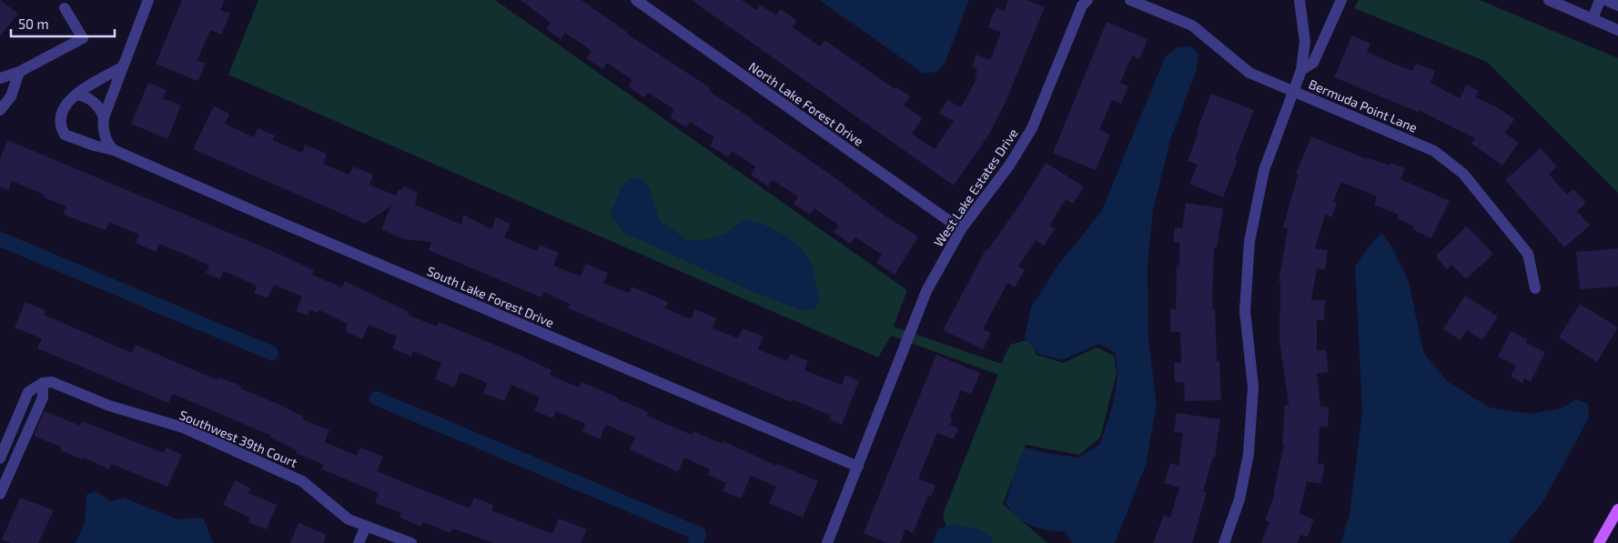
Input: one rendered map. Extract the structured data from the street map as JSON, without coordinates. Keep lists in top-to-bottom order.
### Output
{
  "streets": {
    "street": [
      "North Lake Forest Drive",
      "Bermuda Point Lane",
      "West Lake Estates Drive",
      "South Lake Forest Drive",
      "Southwest 39th Court"
    ]
  },
  "crossings": [
    ["North Lake Forest Drive", "West Lake Estates Drive"],
    ["West Lake Estates Drive", "South Lake Forest Drive"]
  ],
  "scale_bar": "50 m"
}
